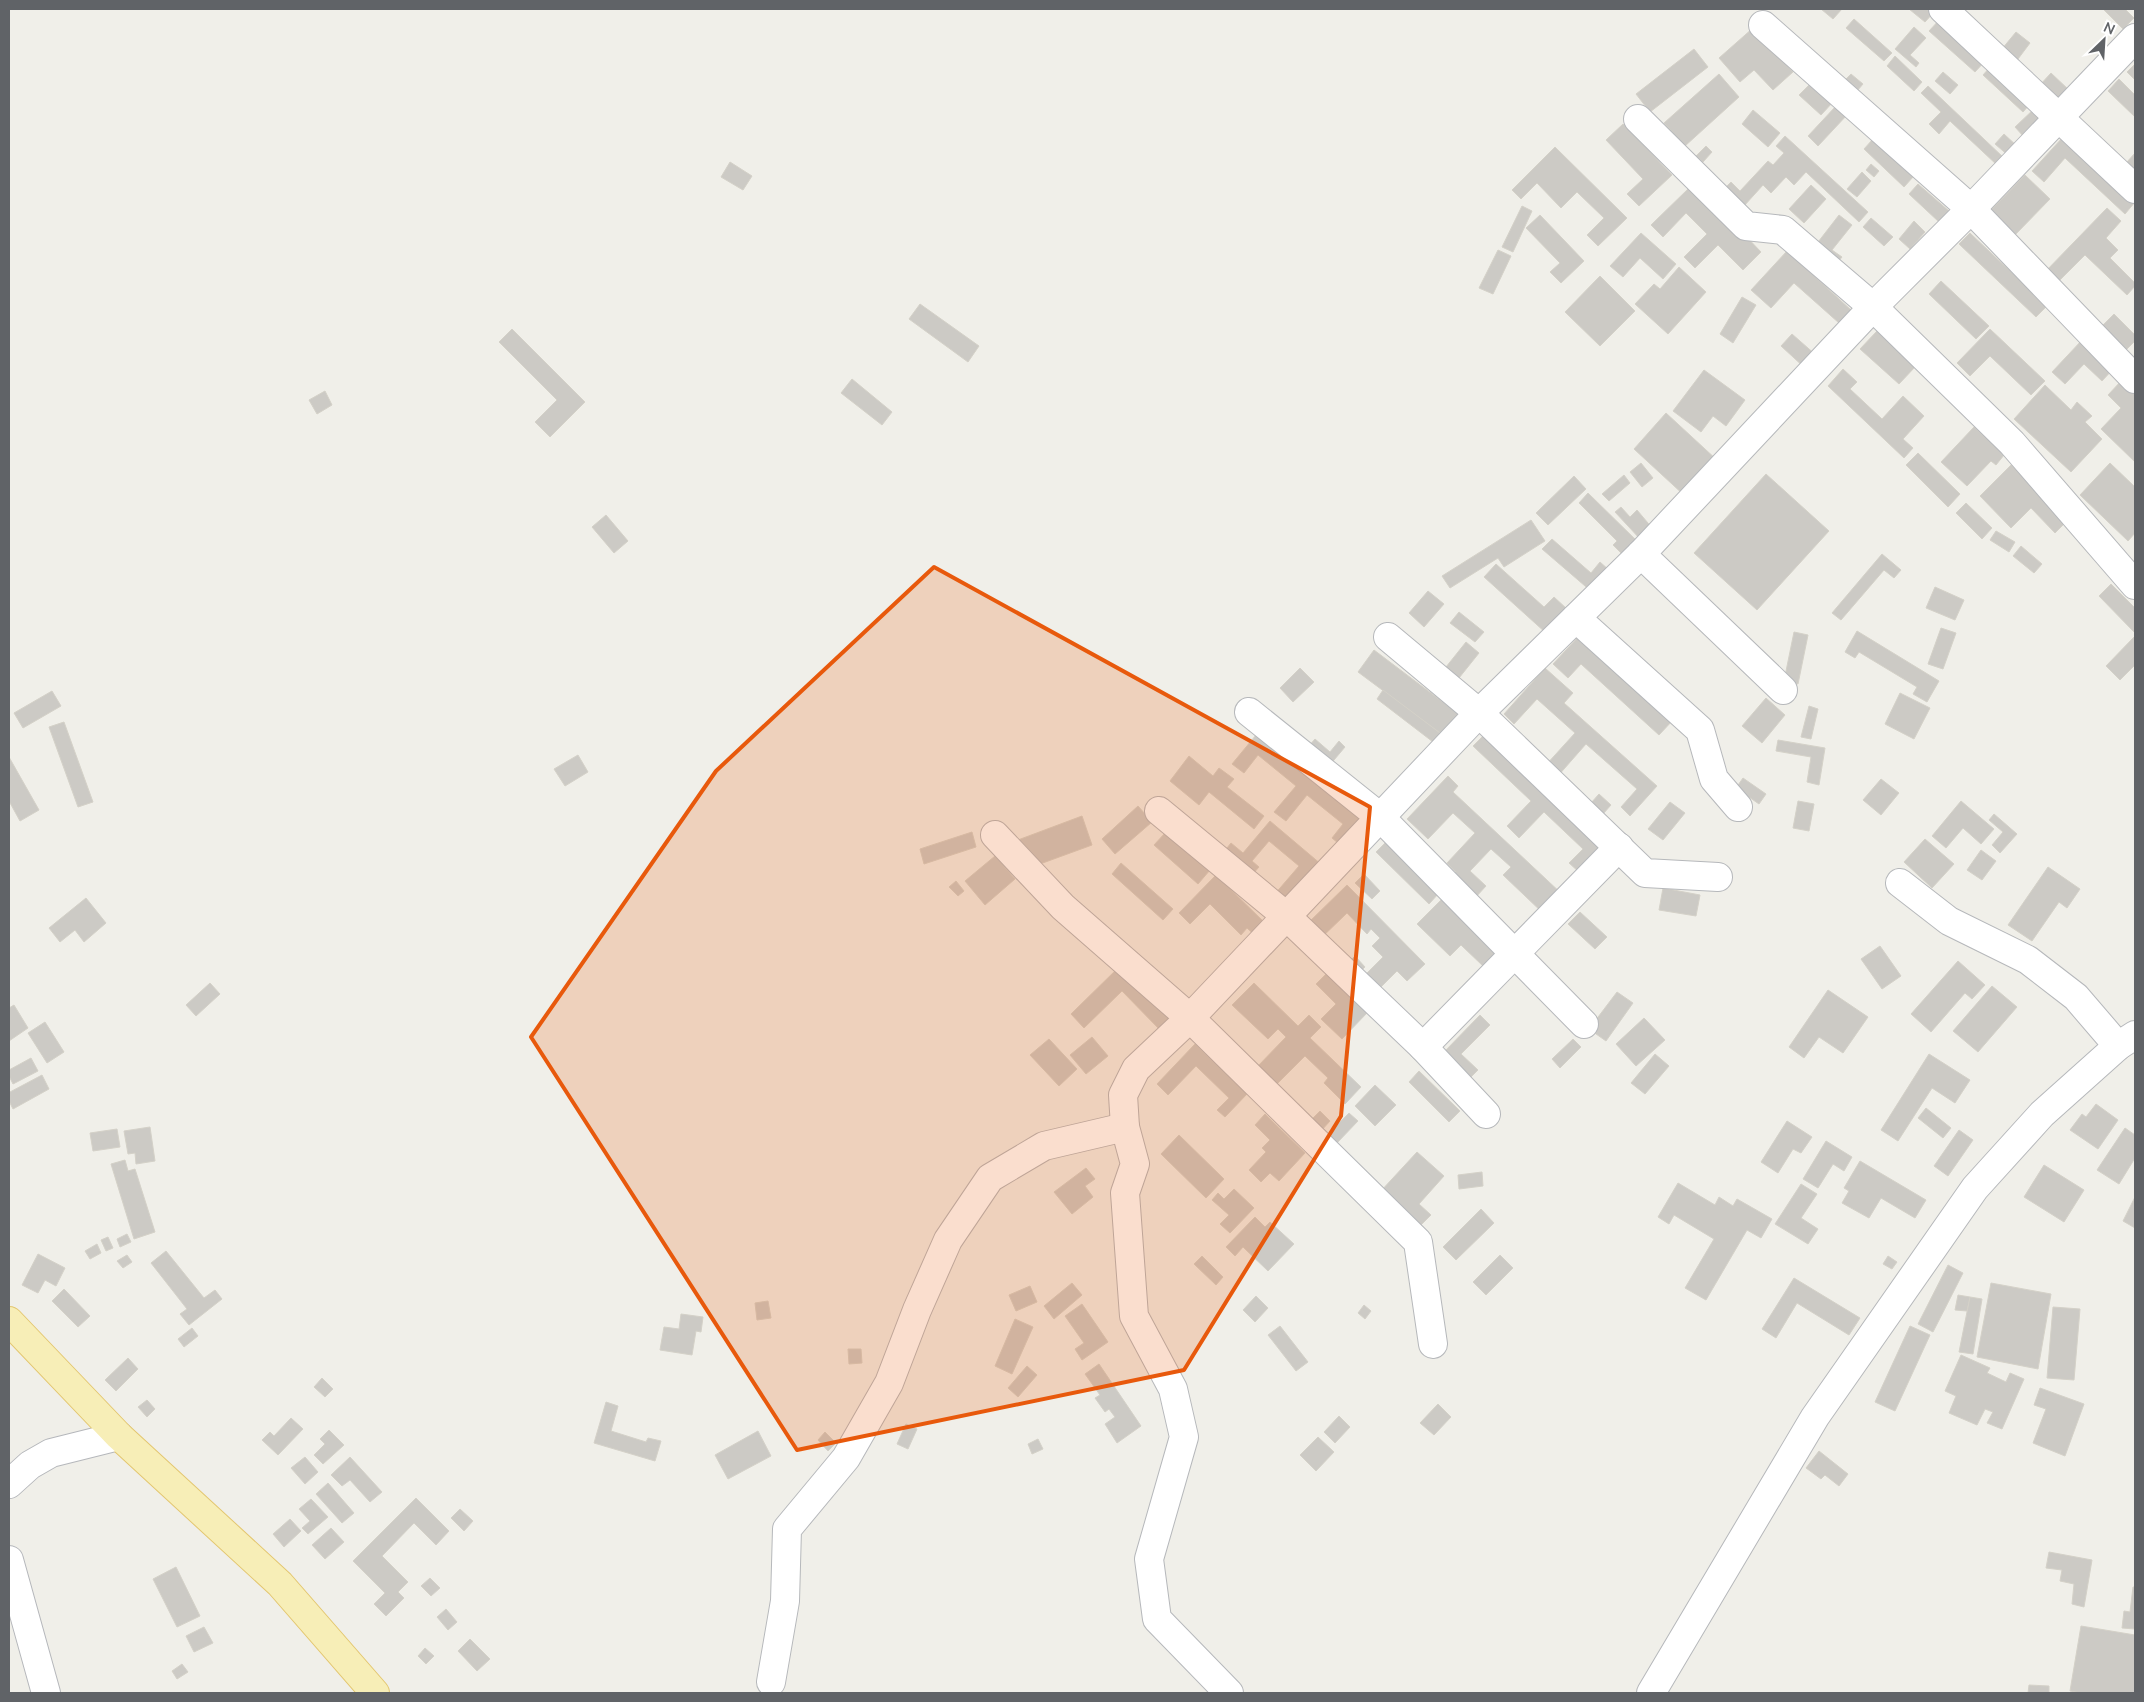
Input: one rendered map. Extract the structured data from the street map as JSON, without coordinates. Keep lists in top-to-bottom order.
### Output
{
  "north": "top right"
}
